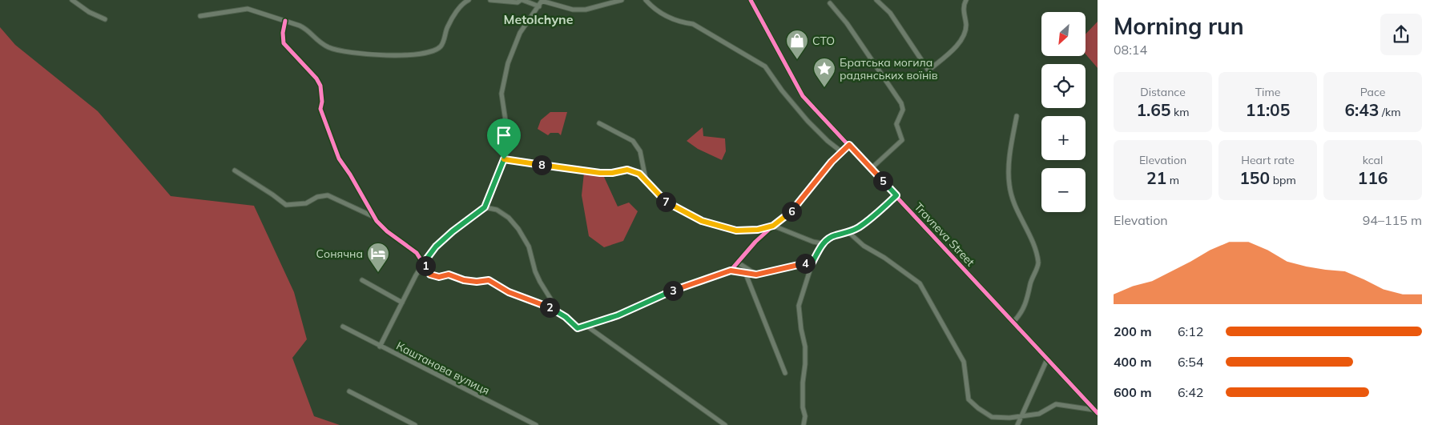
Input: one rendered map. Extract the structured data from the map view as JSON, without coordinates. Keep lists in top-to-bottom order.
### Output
{
  "streets": {
    "street": ["Travneva Street", "Каштанова вулиця"]
  },
  "districts": ["Metolchyne"],
  "places": {
    "shop": ["СТО"],
    "place": ["Братська могила радянських воїнів"],
    "hotel": ["Сонячна"]
  },
  "north": "bottom left",
  "page": {
    "heading": ["Morning run", "08:14"],
    "map_buttons": ["+", "−"],
    "stats": [
      ["Distance", "1.65 km"],
      ["Time", "11:05"],
      ["Pace", "6:43 /km"],
      ["Elevation", "21 m"],
      ["Heart rate", "150 bpm"],
      ["kcal", "116"]
    ],
    "pins": [
      "8",
      "5",
      "7",
      "6",
      "4",
      "1",
      "3",
      "2"
    ],
    "chart": ["Elevation", "94–115 m"],
    "list": [
      {
        "name": "200 m",
        "note": "6:12"
      },
      {
        "name": "400 m",
        "note": "6:54"
      },
      {
        "name": "600 m",
        "note": "6:42"
      }
    ]
  }
}
